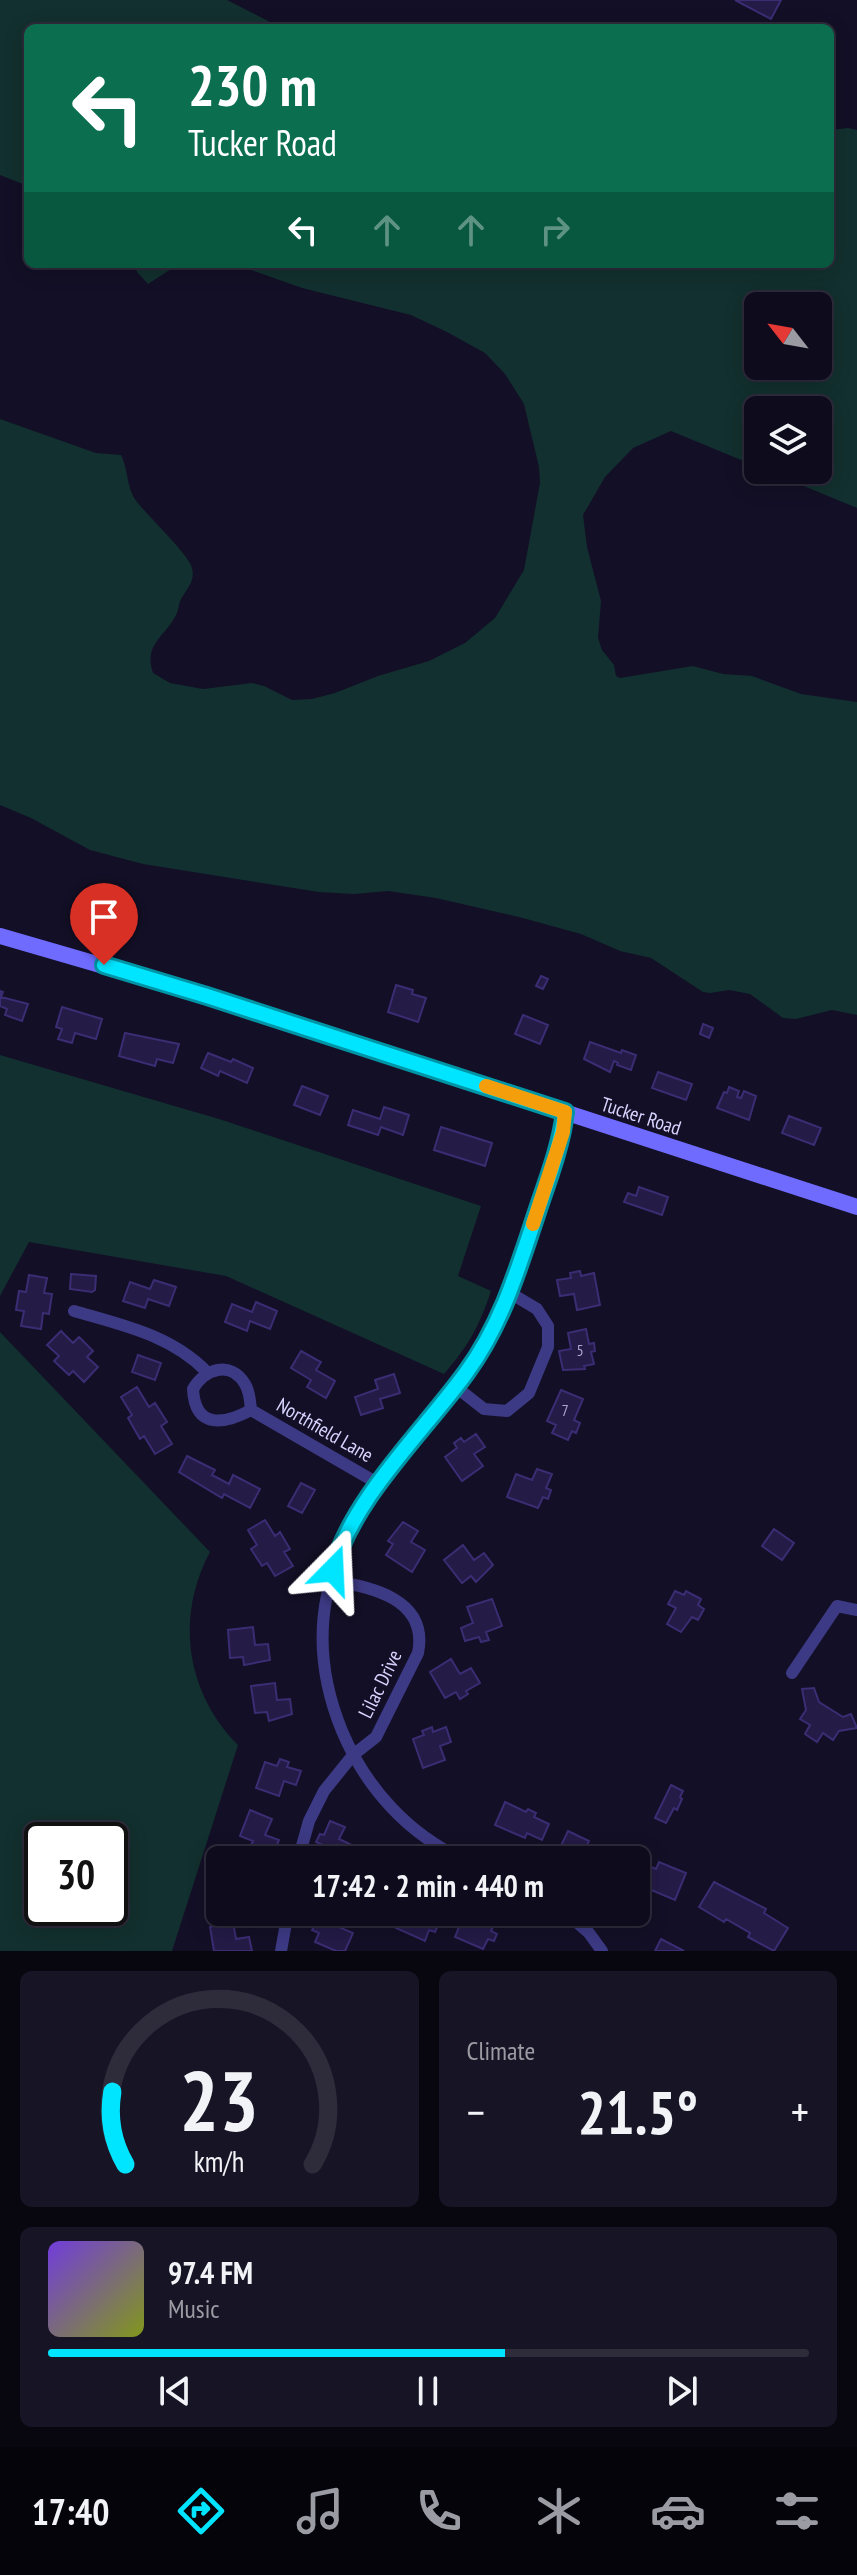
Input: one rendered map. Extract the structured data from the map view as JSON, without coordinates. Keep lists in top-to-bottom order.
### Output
{
  "streets": {
    "main road": ["Tucker Road"],
    "street": ["Northfield Lane", "Lilac Drive"]
  },
  "house_numbers": ["5", "7"],
  "north": "top left",
  "page": {
    "turn": ["230 m", "Tucker Road"],
    "limit": "30",
    "trip": "17:42 · 2 min · 440 m",
    "tile": "Climate",
    "heat": ["−", "21.5°", "+"],
    "song": ["97.4 FM", "Music"],
    "tabs": "17:40",
    "gauge": ["23", "km/h"]
  }
}
